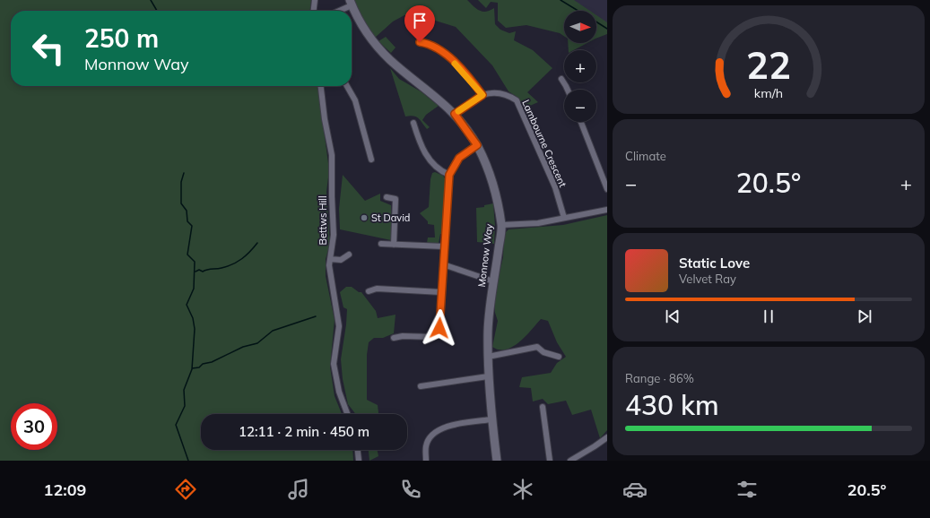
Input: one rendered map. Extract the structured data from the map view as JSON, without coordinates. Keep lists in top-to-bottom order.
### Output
{
  "streets": {
    "street": ["Lambourne Crescent", "Bettws Hill", "Monnow Way"]
  },
  "crossings": [
    ["Lambourne Crescent", "Monnow Way"]
  ],
  "places": ["St David"],
  "north": "right",
  "page": {
    "map_buttons": ["+", "−"],
    "turn": ["250 m", "Monnow Way"],
    "tile": [
      "Climate",
      ["Range · 86%", "430 km"]
    ],
    "heat": ["−", "20.5°", "+"],
    "song": ["Static Love", "Velvet Ray"],
    "limit": "30",
    "trip": "12:11 · 2 min · 450 m",
    "tabs": ["12:09", "20.5°"],
    "gauge": ["22", "km/h"]
  }
}
